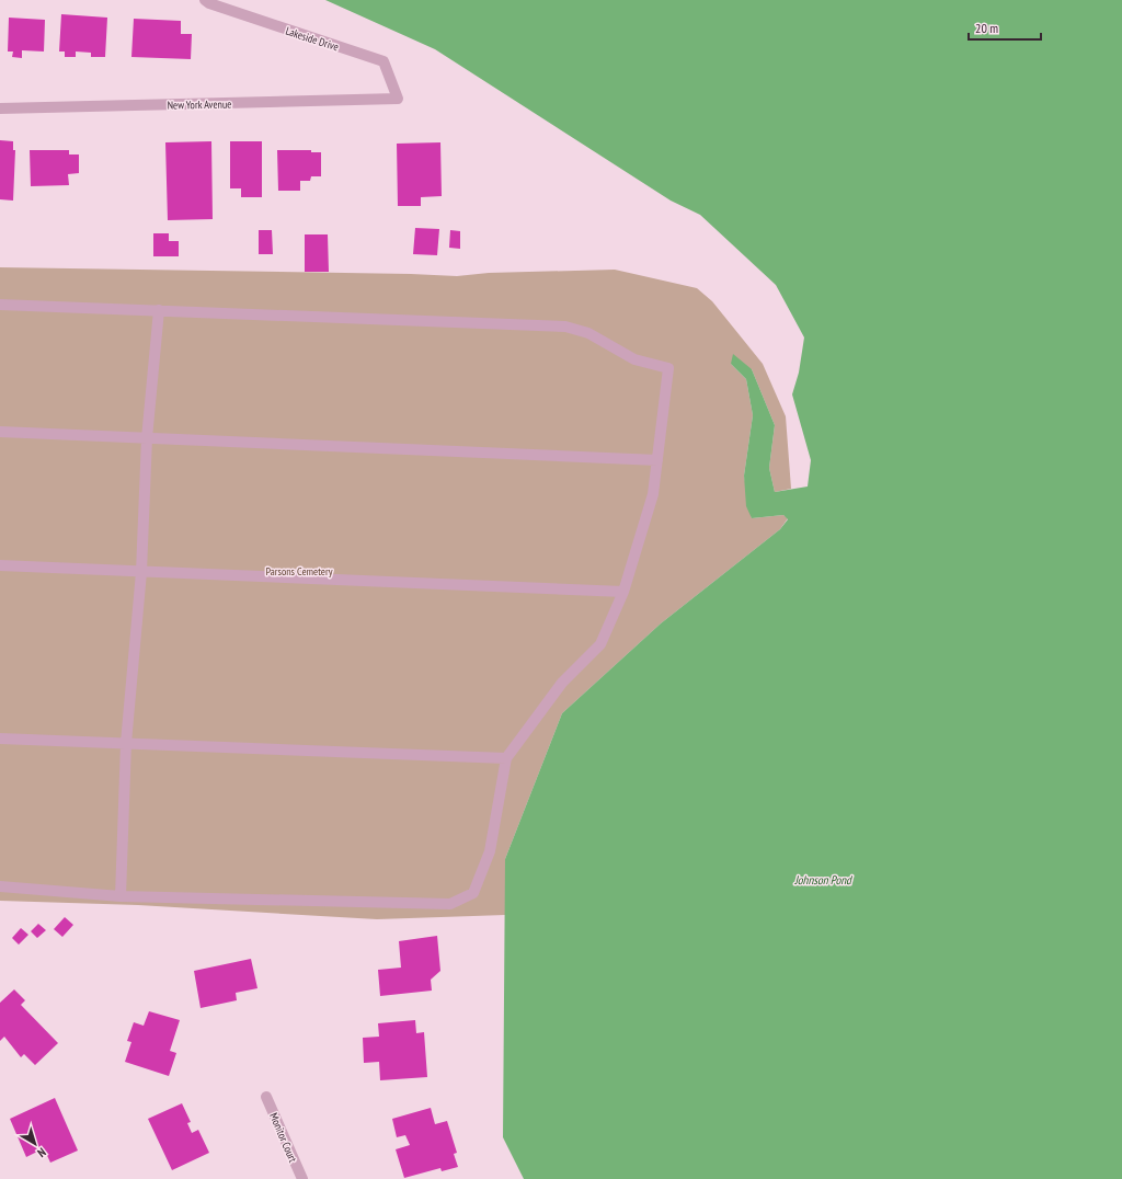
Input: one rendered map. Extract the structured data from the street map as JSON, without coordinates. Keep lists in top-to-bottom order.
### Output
{
  "streets": {
    "street": ["Lakeside Drive", "New York Avenue", "Monitor Court"]
  },
  "crossings": [
    ["Lakeside Drive", "New York Avenue"]
  ],
  "water": ["Johnson Pond"],
  "parks": ["Parsons Cemetery"],
  "scale_bar": "20 m",
  "north": "bottom right"
}
